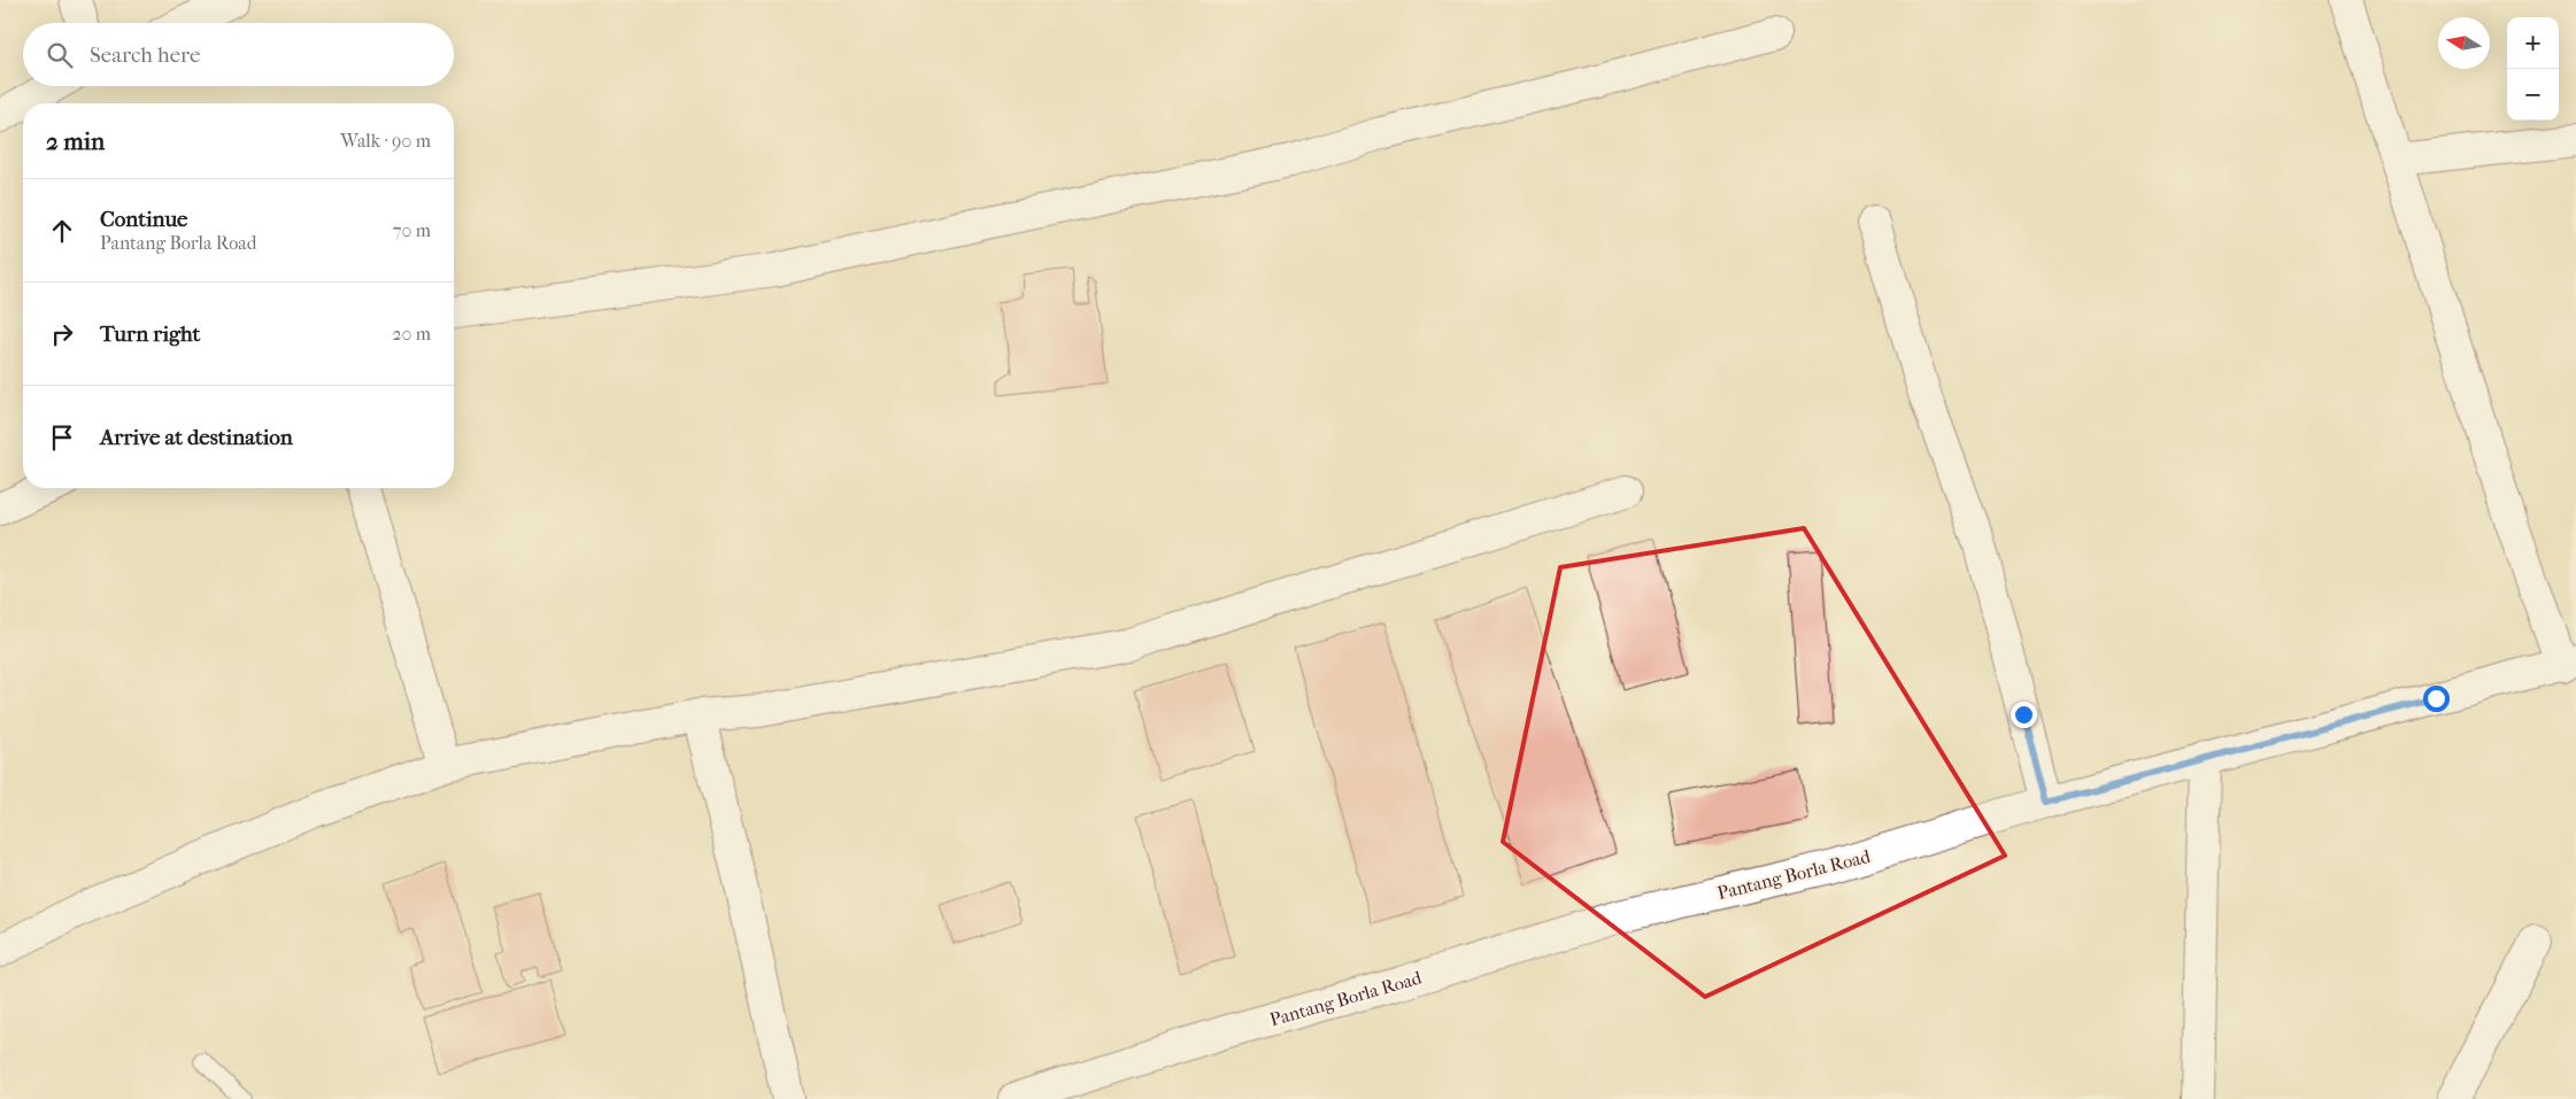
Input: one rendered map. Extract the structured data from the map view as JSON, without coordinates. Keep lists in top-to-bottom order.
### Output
{
  "streets": {
    "street": ["Pantang Borla Road"]
  },
  "north": "left",
  "page": {
    "map_buttons": ["+", "−"],
    "search": "Search here",
    "heading": ["2 min", "Walk · 90 m"],
    "list": [
      ["Continue", "Pantang Borla Road", "70 m"],
      ["Turn right", "20 m"],
      "Arrive at destination"
    ]
  }
}
